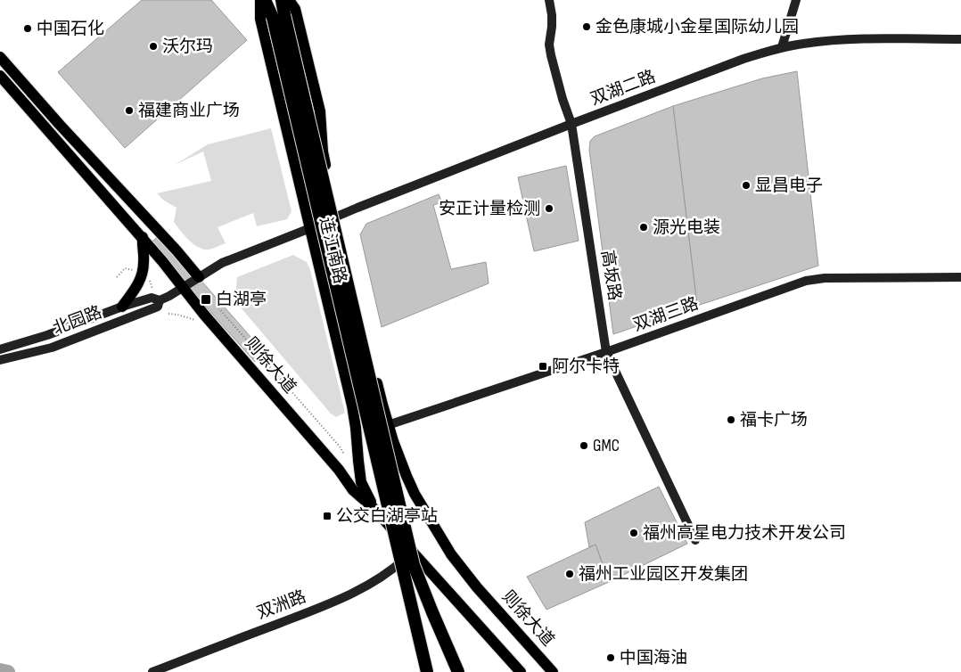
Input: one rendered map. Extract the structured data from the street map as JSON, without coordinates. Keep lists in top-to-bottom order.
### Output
{
  "streets": {
    "main road": ["连江南路", "则徐大道"],
    "street": [
      "双湖二路",
      "高坂路",
      "双湖三路",
      "北园路",
      "双洲路"
    ]
  },
  "crossings": [
    ["双湖二路", "连江南路"],
    ["双湖二路", "高坂路"],
    ["双湖二路", "北园路"],
    ["连江南路", "双湖三路"],
    ["连江南路", "则徐大道"],
    ["高坂路", "双湖三路"],
    ["双湖三路", "则徐大道"],
    ["北园路", "则徐大道"],
    ["则徐大道", "双洲路"]
  ],
  "places": {
    "other": [
      "金色康城小金星国际幼儿园",
      "中国石化",
      "沃尔玛",
      "福建商业广场",
      "显昌电子",
      "安正计量检测",
      "源光电装",
      "福卡广场",
      "GMC",
      "福州高星电力技术开发公司",
      "福州工业园区开发集团",
      "中国海油"
    ],
    "transit": ["白湖亭", "阿尔卡特", "公交白湖亭站"]
  }
}
